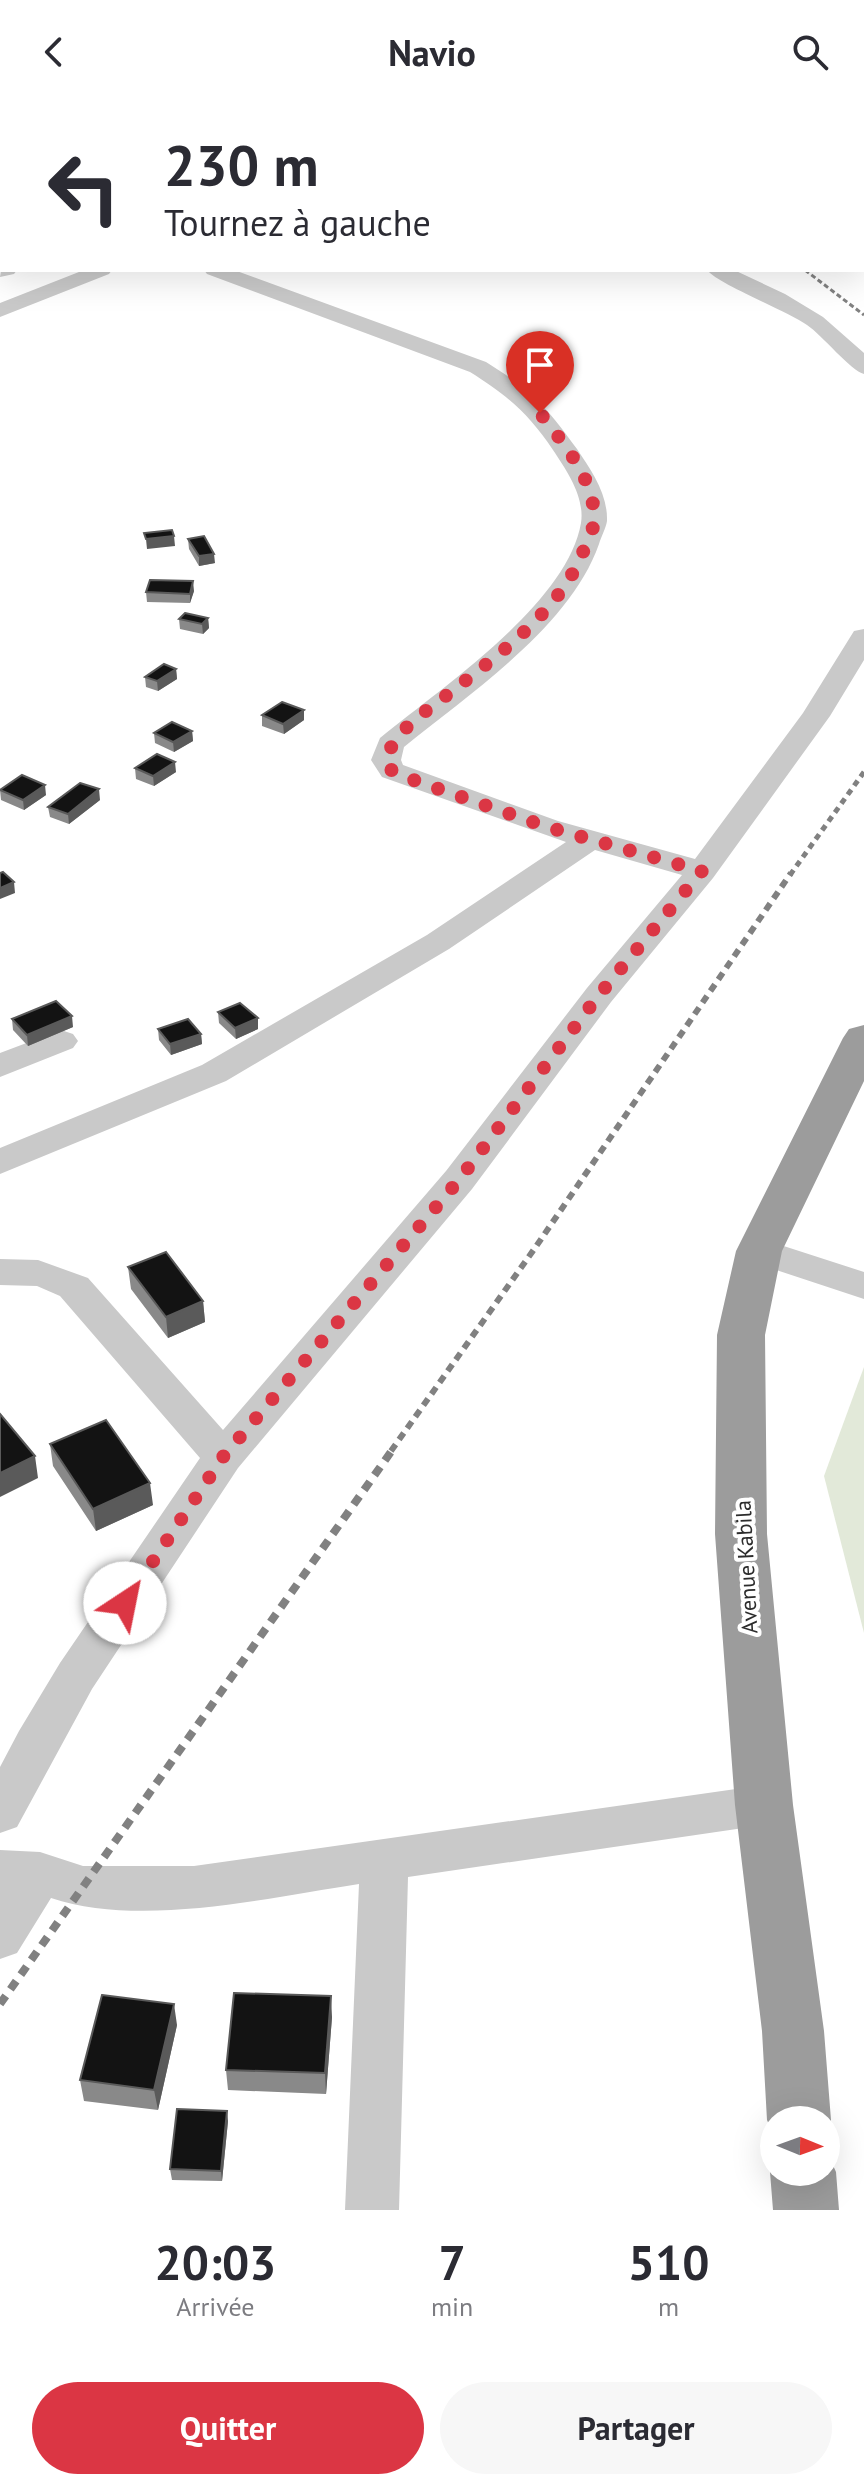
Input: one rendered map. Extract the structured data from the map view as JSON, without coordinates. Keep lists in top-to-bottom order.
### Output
{
  "streets": {
    "highway": ["Avenue Kabila"]
  },
  "north": "right",
  "page": {
    "header": "Navio",
    "turn": ["230 m", "Tournez à gauche"],
    "eta": [
      "20:03",
      "Arrivée",
      "7",
      "min",
      "510",
      "m"
    ],
    "buttons": ["Quitter", "Partager"]
  }
}
